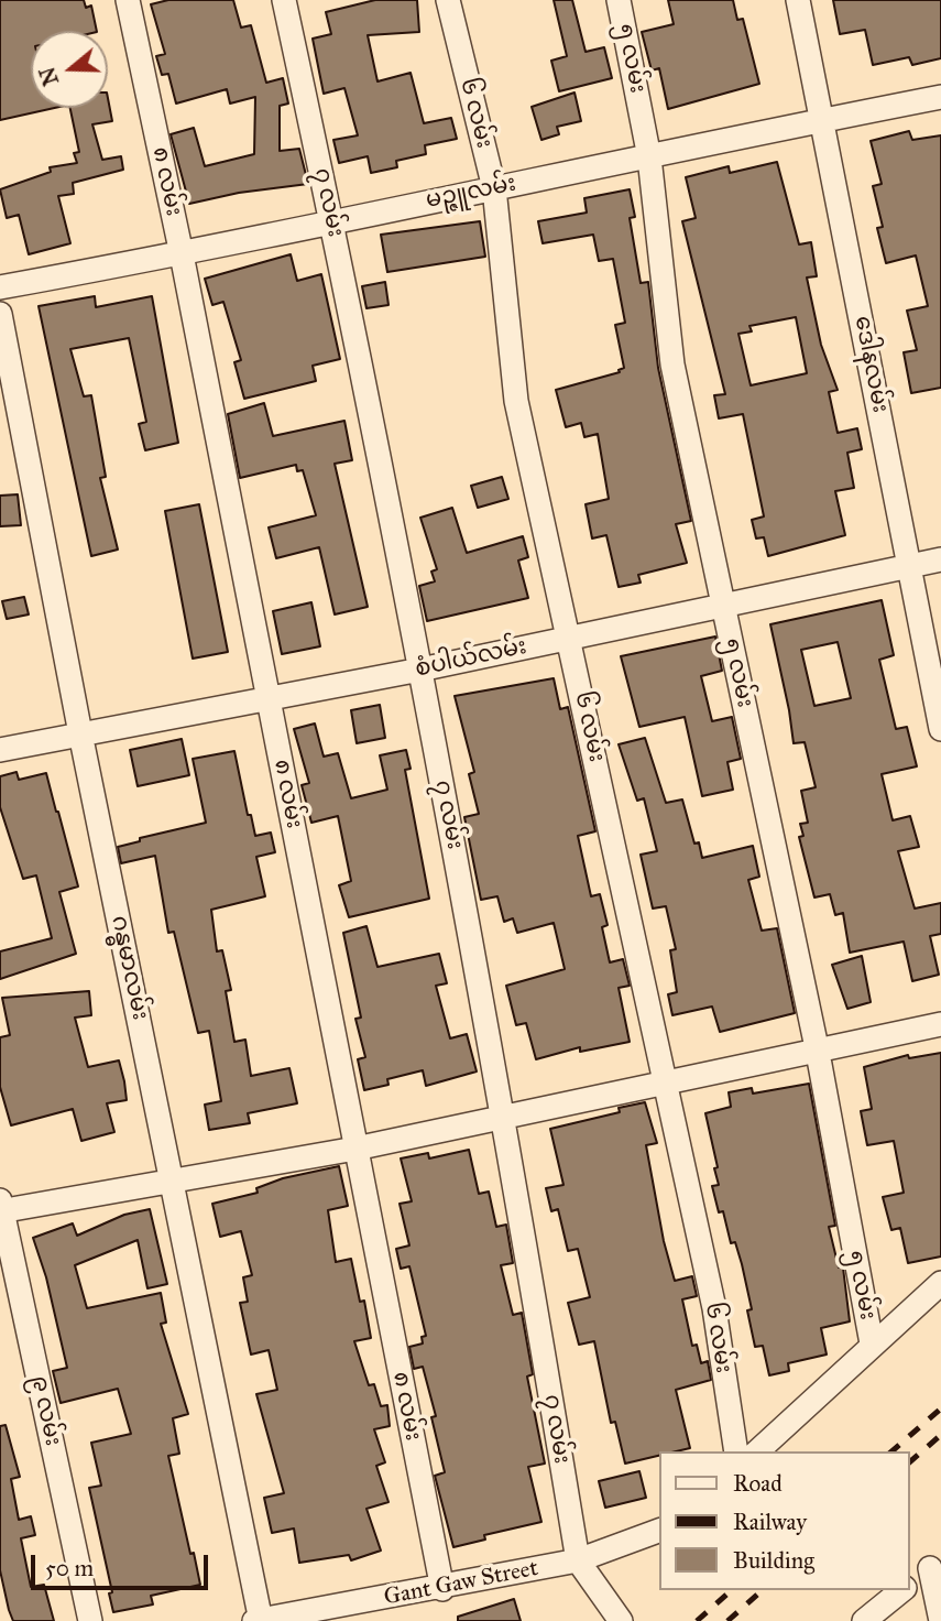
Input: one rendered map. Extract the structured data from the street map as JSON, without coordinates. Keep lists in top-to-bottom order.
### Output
{
  "streets": {
    "street": [
      "၅ လမ်း",
      "၆ လမ်း",
      "၈ လမ်း",
      "မဉ္ဇူလမ်း",
      "၇ လမ်း",
      "ဒေါနလမ်း",
      "စံပါယ်လမ်း",
      "ဂန္ဓမာလမ်း",
      "၉ လမ်း",
      "Gant Gaw Street"
    ]
  },
  "crossings": [
    ["၅ လမ်း", "မဉ္ဇူလမ်း"],
    ["၅ လမ်း", "စံပါယ်လမ်း"],
    ["၆ လမ်း", "မဉ္ဇူလမ်း"],
    ["၆ လမ်း", "စံပါယ်လမ်း"],
    ["၈ လမ်း", "မဉ္ဇူလမ်း"],
    ["၈ လမ်း", "စံပါယ်လမ်း"],
    ["၈ လမ်း", "Gant Gaw Street"],
    ["မဉ္ဇူလမ်း", "၇ လမ်း"],
    ["မဉ္ဇူလမ်း", "ဒေါနလမ်း"],
    ["၇ လမ်း", "စံပါယ်လမ်း"],
    ["၇ လမ်း", "Gant Gaw Street"],
    ["ဒေါနလမ်း", "စံပါယ်လမ်း"],
    ["စံပါယ်လမ်း", "ဂန္ဓမာလမ်း"],
    ["ဂန္ဓမာလမ်း", "Gant Gaw Street"]
  ],
  "legend": ["Road", "Railway", "Building"],
  "scale_bar": "50 m",
  "north": "left"
}
